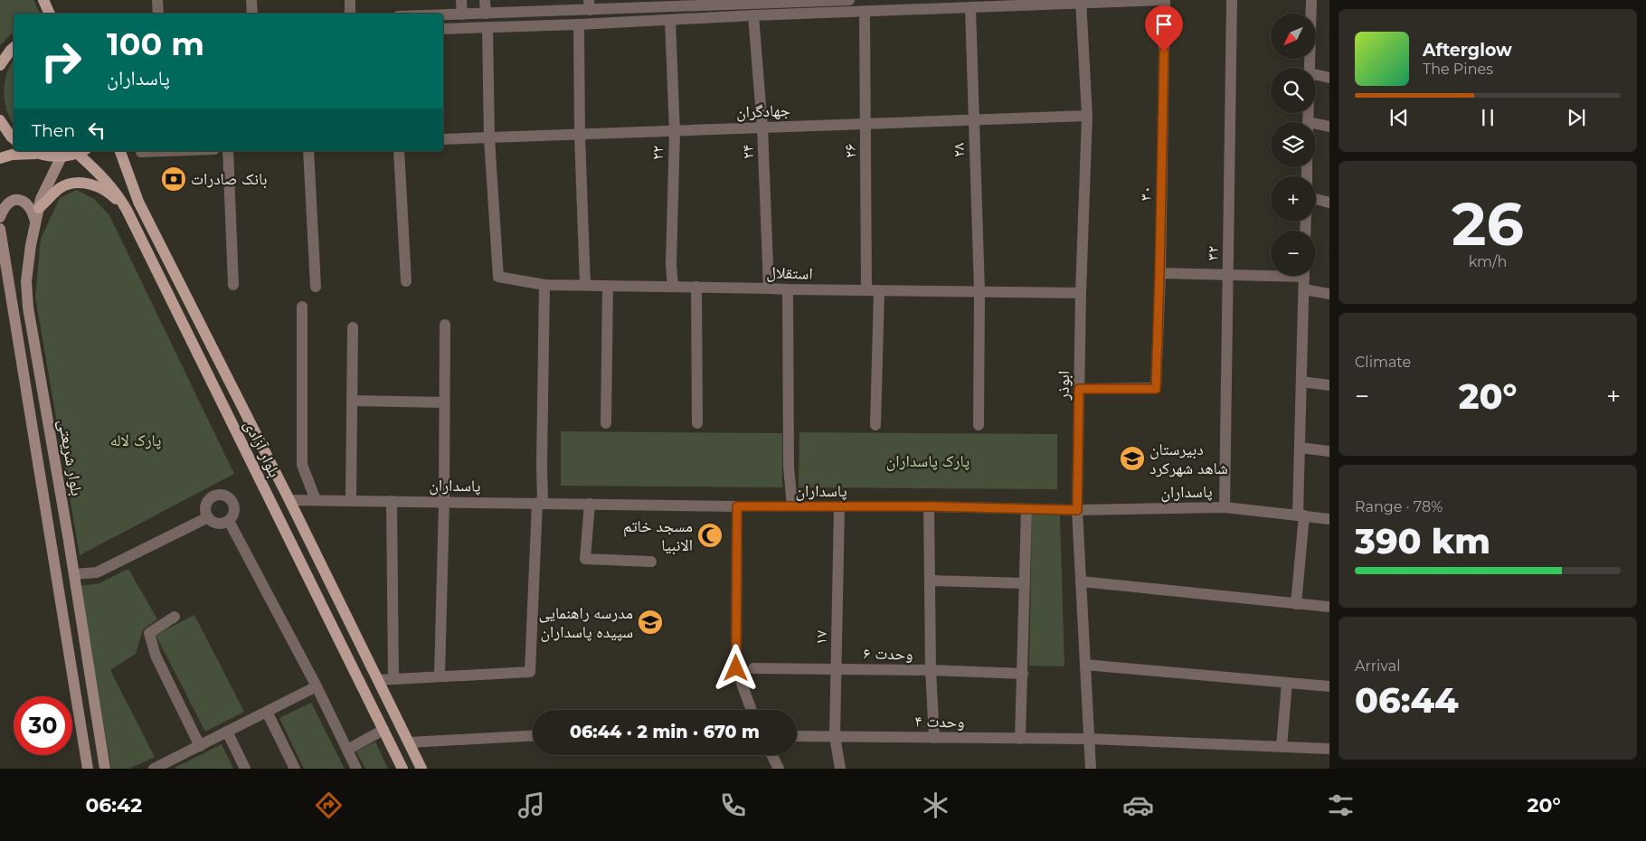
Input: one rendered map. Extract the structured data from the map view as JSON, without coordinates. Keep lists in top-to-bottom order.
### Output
{
  "streets": {
    "main road": ["بلوار آزادی", "بلوار شریعتی"],
    "street": [
      "جهادگران",
      "۲۸",
      "۲۶",
      "۲۴",
      "۲۲",
      "۳۰",
      "۳۲",
      "استقلال",
      "ابوذر",
      "پاسداران",
      "۱۷",
      "وحدت ۶",
      "وحدت ۴"
    ]
  },
  "crossings": [
    ["جهادگران", "۲۸"],
    ["جهادگران", "۲۶"],
    ["جهادگران", "۲۴"],
    ["جهادگران", "۲۲"],
    ["جهادگران", "استقلال"],
    ["جهادگران", "ابوذر"],
    ["۲۸", "استقلال"],
    ["۲۶", "استقلال"],
    ["۲۴", "استقلال"],
    ["۲۲", "استقلال"],
    ["۳۰", "ابوذر"],
    ["۳۲", "پاسداران"],
    ["استقلال", "ابوذر"],
    ["ابوذر", "پاسداران"],
    ["ابوذر", "وحدت ۴"],
    ["بلوار آزادی", "پاسداران"],
    ["پاسداران", "۱۷"],
    ["۱۷", "وحدت ۶"],
    ["۱۷", "وحدت ۴"]
  ],
  "parks": ["پارک لاله", "پارک پاسداران"],
  "places": {
    "bank": ["بانک صادرات"],
    "school or university": ["دبیرستان‌ شاهد شهرکرد", "مدرسه راهنمایی سپیده پاسداران"],
    "mosque": ["مسجد خاتم الانبیا"]
  },
  "north": "bottom left",
  "page": {
    "map_buttons": ["+", "−"],
    "turn": ["100 m", "پاسداران"],
    "song": ["Afterglow", "The Pines"],
    "then": "Then",
    "tile": [
      ["26", "km/h"],
      "Climate",
      ["Range · 78%", "390 km"],
      ["Arrival", "06:44"]
    ],
    "heat": ["−", "20°", "+"],
    "limit": "30",
    "trip": "06:44 · 2 min · 670 m",
    "tabs": ["06:42", "20°"]
  }
}
